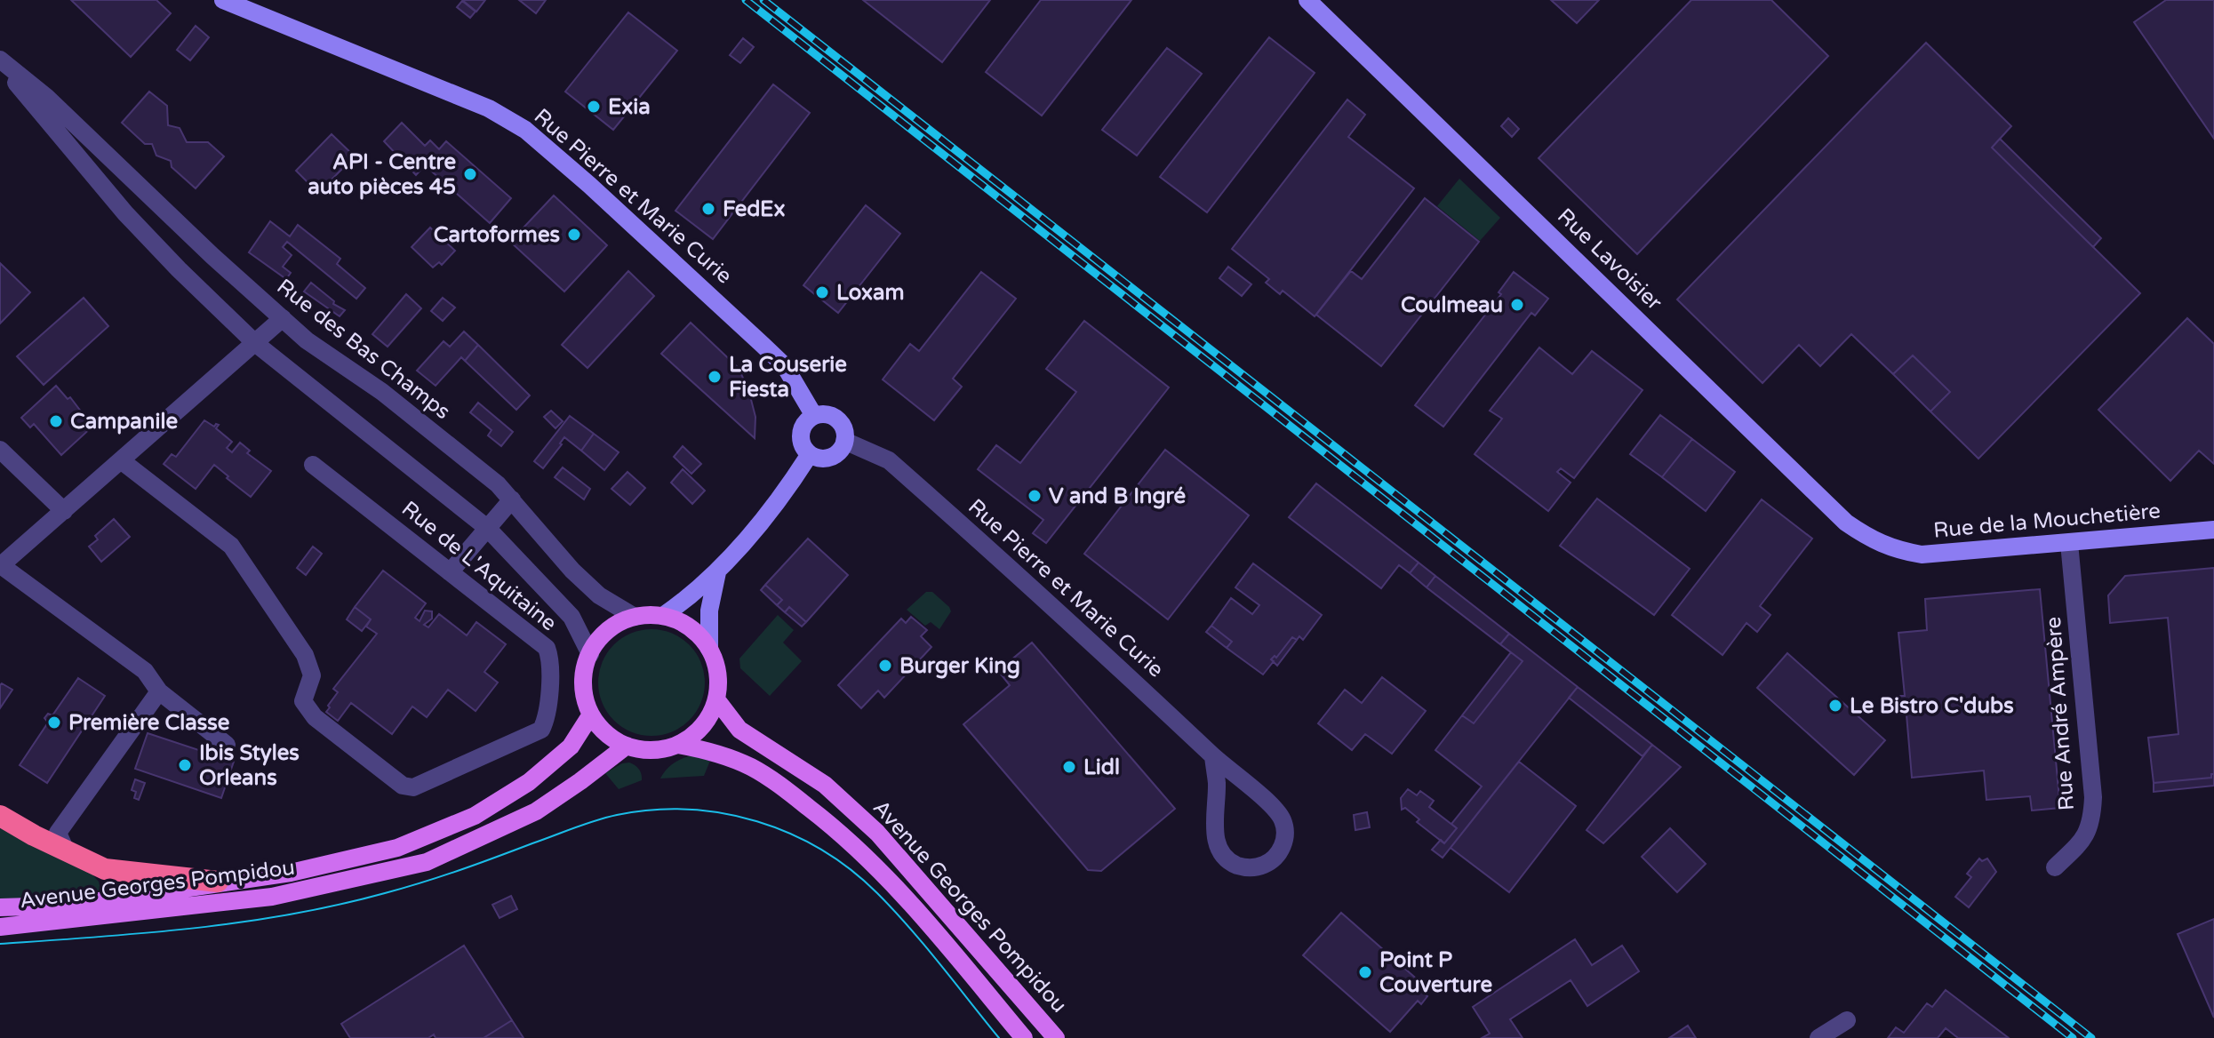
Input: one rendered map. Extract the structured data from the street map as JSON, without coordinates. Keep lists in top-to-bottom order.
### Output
{
  "streets": {
    "main road": ["Avenue Georges Pompidou"],
    "street": [
      "Rue Pierre et Marie Curie",
      "Rue Lavoisier",
      "Rue des Bas Champs",
      "Rue de la Mouchetière",
      "Rue de L'Aquitaine",
      "Rue André Ampère"
    ]
  },
  "crossings": [
    ["Rue Lavoisier", "Rue de la Mouchetière"],
    ["Rue des Bas Champs", "Avenue Georges Pompidou"],
    ["Rue de la Mouchetière", "Rue André Ampère"]
  ],
  "places": [
    "Exia",
    "API - Centre auto pièces 45",
    "FedEx",
    "Cartoformes",
    "Loxam",
    "Coulmeau",
    "La Couserie Fiesta",
    "Campanile",
    "V and B Ingré",
    "Burger King",
    "Le Bistro C'dubs",
    "Première Classe",
    "Ibis Styles Orleans",
    "Lidl",
    "Point P Couverture"
  ]
}
